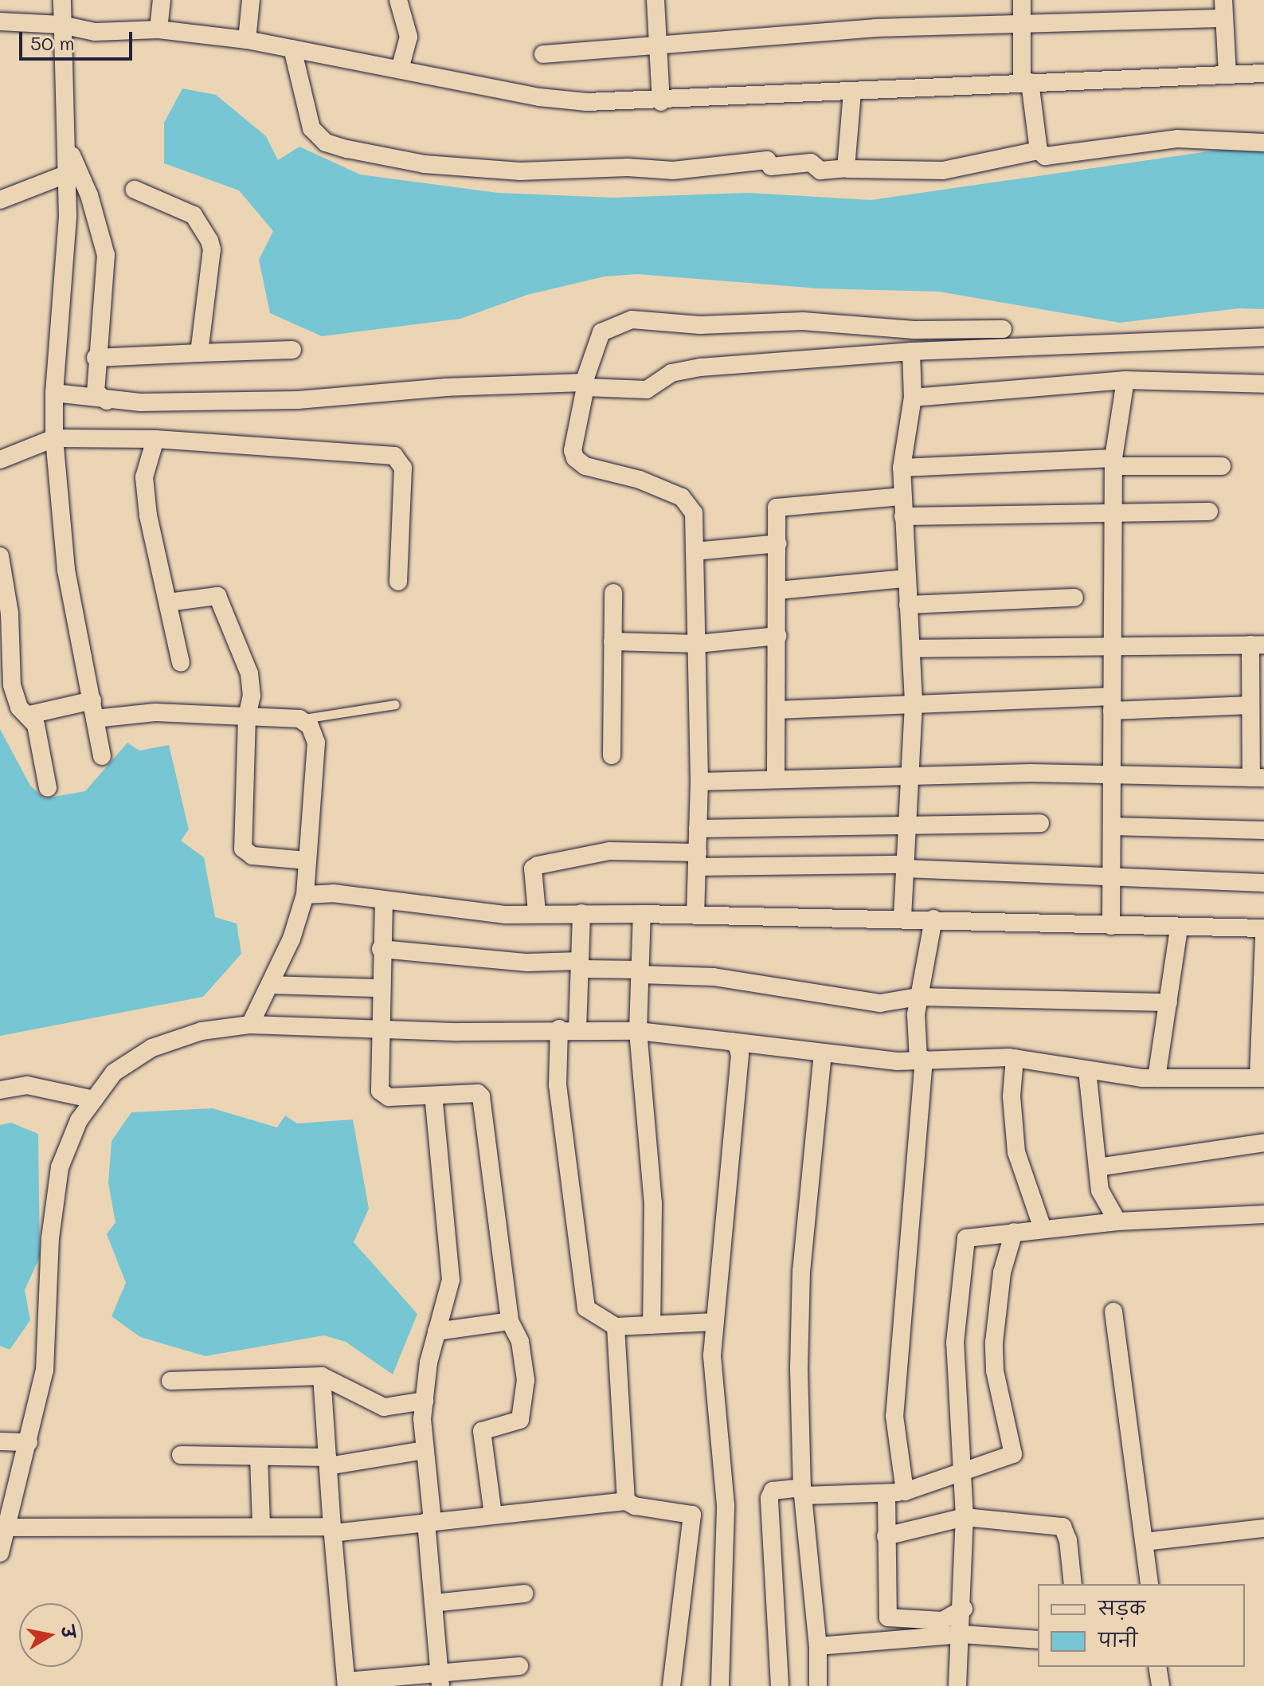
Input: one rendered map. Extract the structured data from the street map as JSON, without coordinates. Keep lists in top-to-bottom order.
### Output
{
  "legend": ["सड़क", "पानी"],
  "scale_bar": "50 m",
  "north": "right"
}
